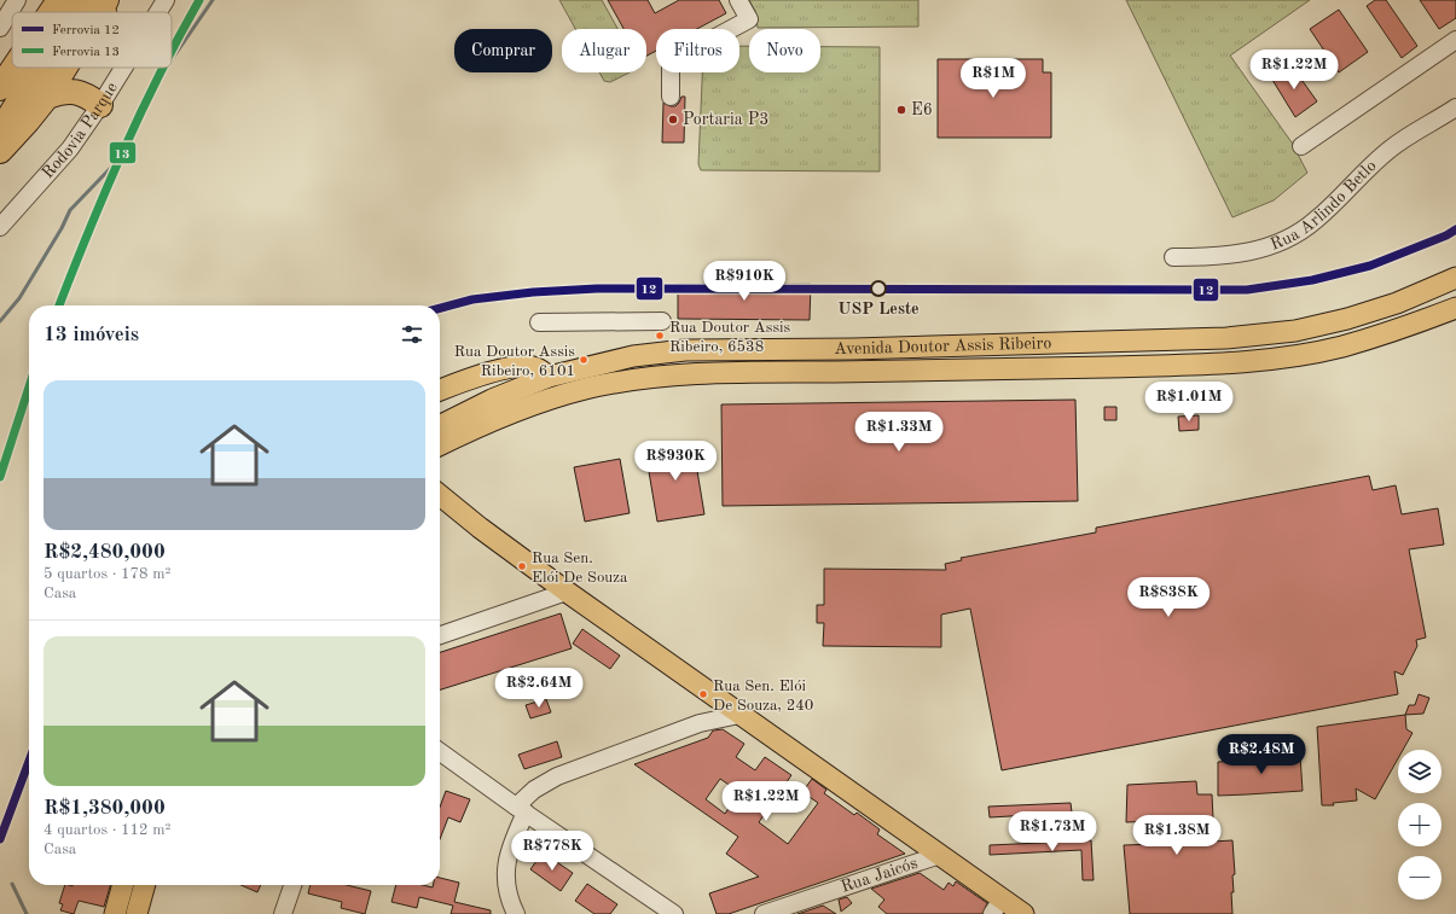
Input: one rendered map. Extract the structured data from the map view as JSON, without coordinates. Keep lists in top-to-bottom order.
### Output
{
  "streets": {
    "main road": ["Avenida Doutor Assis Ribeiro"],
    "street": ["Rodovia Parque", "Rua Arlindo Betlo", "Rua Jaicós"]
  },
  "places": [
    "E6",
    "Portaria P3",
    "USP Leste",
    "Rua Doutor Assis Ribeiro, 6538",
    "Rua Doutor Assis Ribeiro, 6101",
    "Rua Sen. Elói De Souza",
    "Rua Sen. Elói De Souza, 240"
  ],
  "lines": ["rail line 13", "rail line 12"],
  "legend": ["Ferrovia 12", "Ferrovia 13"],
  "page": {
    "chip": [
      "Comprar",
      "Alugar",
      "Filtros",
      "Novo"
    ],
    "price": [
      "R$1.22M",
      "R$1M",
      "R$910K",
      "R$1.01M",
      "R$1.33M",
      "R$930K",
      "R$838K",
      "R$2.64M",
      "R$2.48M",
      "R$1.22M",
      "R$1.73M",
      "R$1.38M",
      "R$778K"
    ],
    "heading": "13 imóveis",
    "list": [
      {
        "name": "R$2,480,000",
        "note": "5 quartos · 178 m² · Casa"
      },
      {
        "name": "R$1,380,000",
        "note": "4 quartos · 112 m² · Casa"
      }
    ],
    "map_buttons": ["+", "−"]
  }
}
